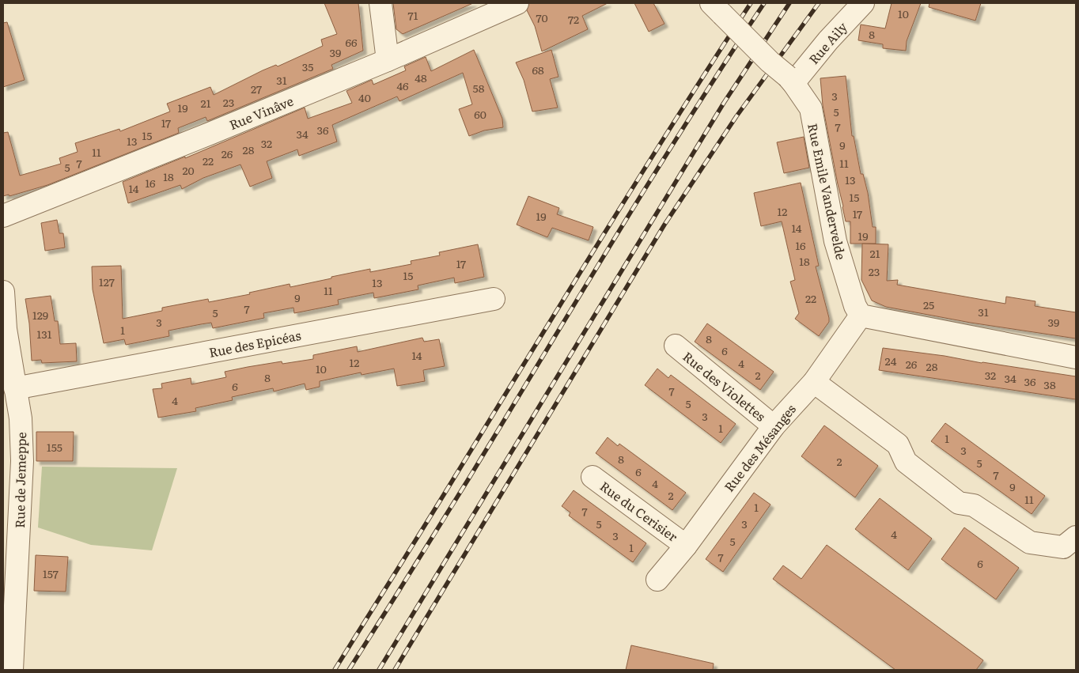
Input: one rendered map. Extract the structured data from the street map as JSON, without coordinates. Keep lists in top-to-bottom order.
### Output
{
  "streets": {
    "street": [
      "Rue Aily",
      "Rue Vinâve",
      "Rue Emile Vandervelde",
      "Rue des Epicéas",
      "Rue des Violettes",
      "Rue des Mésanges",
      "Rue de Jemeppe",
      "Rue du Cerisier"
    ]
  },
  "crossings": [
    ["Rue Aily", "Rue Emile Vandervelde"],
    ["Rue Emile Vandervelde", "Rue des Mésanges"],
    ["Rue des Epicéas", "Rue de Jemeppe"],
    ["Rue des Violettes", "Rue des Mésanges"],
    ["Rue des Mésanges", "Rue du Cerisier"]
  ],
  "house_numbers": [
    "10",
    "71",
    "70",
    "72",
    "8",
    "66",
    "39",
    "35",
    "68",
    "48",
    "31",
    "46",
    "58",
    "27",
    "3",
    "40",
    "23",
    "21",
    "19",
    "5",
    "60",
    "17",
    "7",
    "36",
    "34",
    "15",
    "13",
    "32",
    "9",
    "28",
    "11",
    "26",
    "22",
    "7",
    "11",
    "5",
    "20",
    "18",
    "13",
    "16",
    "14",
    "15",
    "12",
    "17",
    "19",
    "14",
    "19",
    "16",
    "21",
    "18",
    "17",
    "23",
    "15",
    "127",
    "13",
    "11",
    "9",
    "22",
    "25",
    "7",
    "31",
    "5",
    "129",
    "3",
    "39",
    "1",
    "131",
    "8",
    "6",
    "14",
    "24",
    "12",
    "4",
    "26",
    "28",
    "10",
    "2",
    "32",
    "8",
    "34",
    "36",
    "38",
    "6",
    "7",
    "4",
    "5",
    "3",
    "1",
    "1",
    "155",
    "3",
    "8",
    "2",
    "5",
    "6",
    "7",
    "4",
    "9",
    "2",
    "11",
    "1",
    "7",
    "5",
    "3",
    "4",
    "3",
    "5",
    "1",
    "7",
    "6",
    "157"
  ]
}
